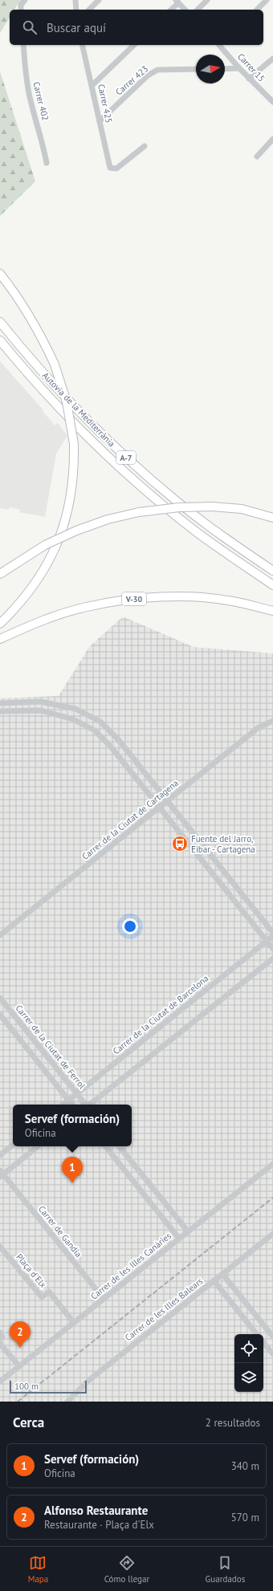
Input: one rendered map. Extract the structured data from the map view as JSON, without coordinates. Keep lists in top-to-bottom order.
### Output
{
  "streets": {
    "highway": ["Autovia de la Mediterrània", "A-7", "V-30"],
    "street": [
      "Carrer 15",
      "Carrer 423",
      "Carrer 402",
      "Carrer 425",
      "Carrer de la Ciutat de Cartagena",
      "Carrer de la Ciutat de Barcelona",
      "Carrer de la Ciutat de Ferrol",
      "Carrer de Gandia",
      "Carrer de les Illes Canàries",
      "Plaça d'Elx",
      "Carrer de les Illes Balears"
    ]
  },
  "crossings": [
    ["Carrer 423", "Carrer 425"],
    ["Carrer de la Ciutat de Barcelona", "Carrer de la Ciutat de Ferrol"],
    ["Carrer de Gandia", "Carrer de les Illes Canàries"],
    ["Carrer de les Illes Canàries", "Plaça d'Elx"]
  ],
  "places": {
    "bus stop": ["Fuente del Jarro, Eibar - Cartagena"]
  },
  "scale_bar": "100 m",
  "north": "right",
  "page": {
    "search": "Buscar aquí",
    "popup": ["Servef (formación)", "Oficina"],
    "pins": ["1", "2"],
    "scale": "100 m",
    "heading": ["Cerca", "2 resultados"],
    "list": [
      {
        "mark": "1",
        "name": "Servef (formación)",
        "note": "Oficina",
        "value": "340 m"
      },
      {
        "mark": "2",
        "name": "Alfonso Restaurante",
        "note": "Restaurante · Plaça d'Elx",
        "value": "570 m"
      }
    ],
    "nav": ["Mapa", "Cómo llegar", "Guardados"]
  }
}
